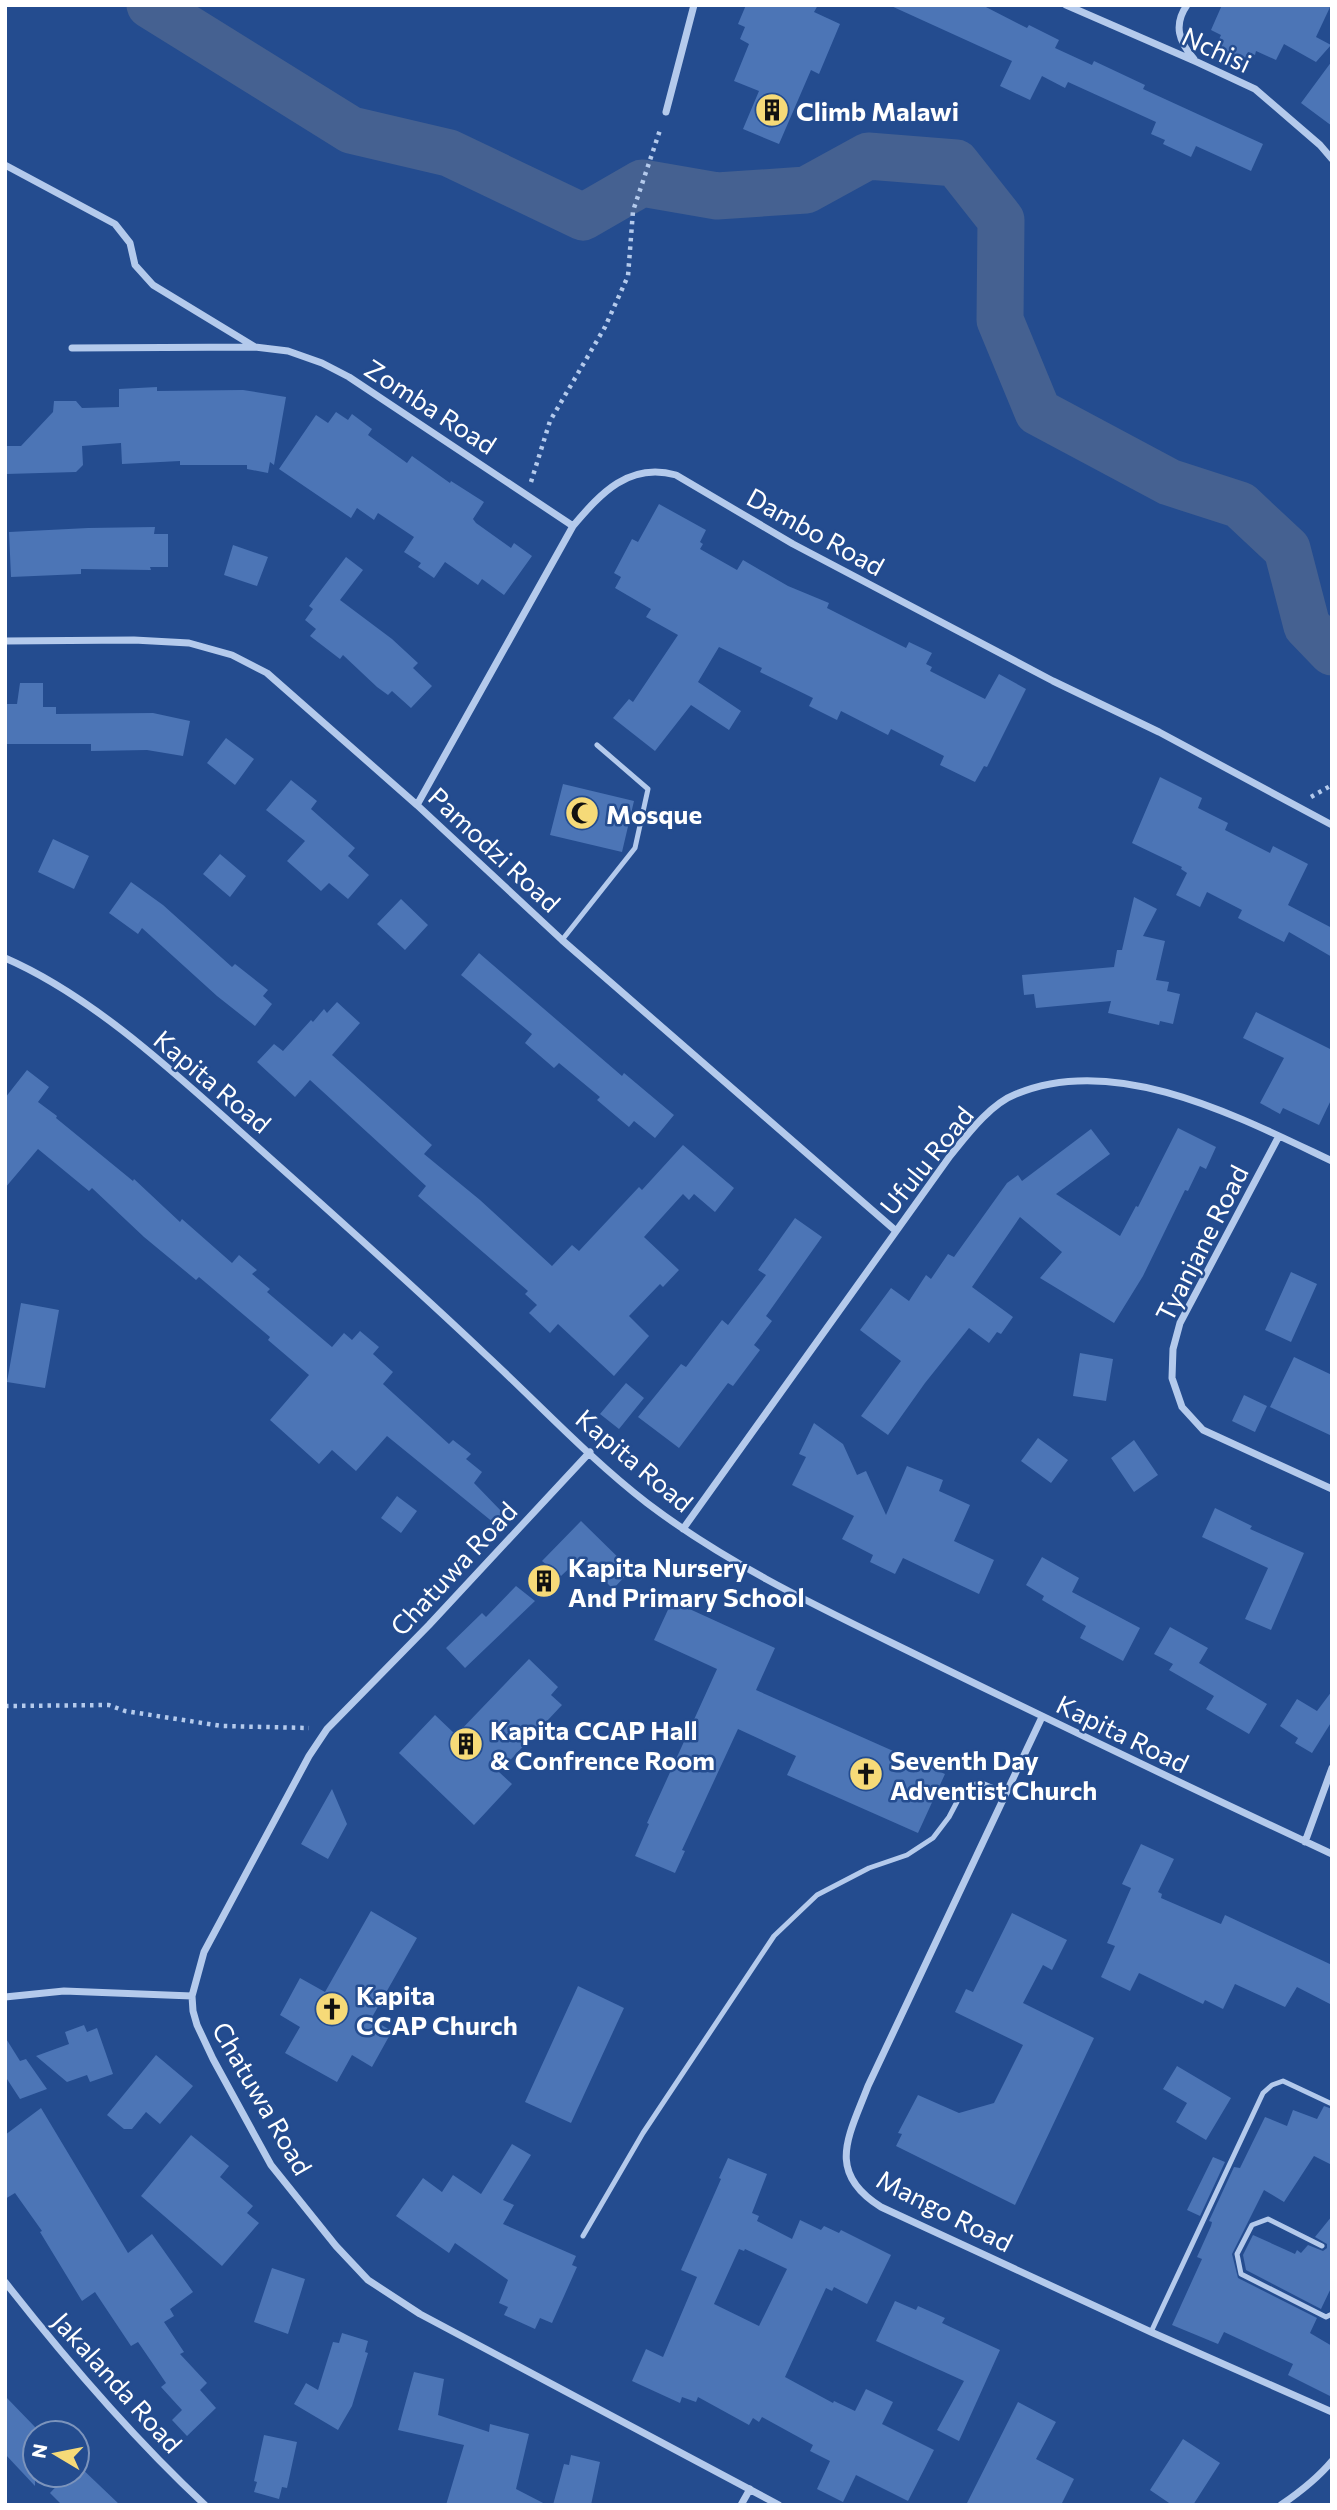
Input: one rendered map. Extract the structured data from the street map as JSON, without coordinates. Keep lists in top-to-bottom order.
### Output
{
  "streets": {
    "street": [
      "Nchisi",
      "Zomba Road",
      "Dambo Road",
      "Pamodzi Road",
      "Kapita Road",
      "Ufulu Road",
      "Tyanjane Road",
      "Chatuwa Road",
      "Mango Road",
      "Jakalanda Road"
    ]
  },
  "crossings": [
    ["Zomba Road", "Dambo Road"],
    ["Dambo Road", "Pamodzi Road"],
    ["Pamodzi Road", "Ufulu Road"],
    ["Kapita Road", "Ufulu Road"],
    ["Kapita Road", "Chatuwa Road"],
    ["Kapita Road", "Mango Road"],
    ["Ufulu Road", "Tyanjane Road"]
  ],
  "places": {
    "building": ["Climb Malawi", "Kapita Nursery And Primary School", "Kapita CCAP Hall & Confrence Room"],
    "mosque": ["Mosque"],
    "church": ["Seventh Day Adventist Church", "Kapita CCAP Church"]
  },
  "north": "left"
}
